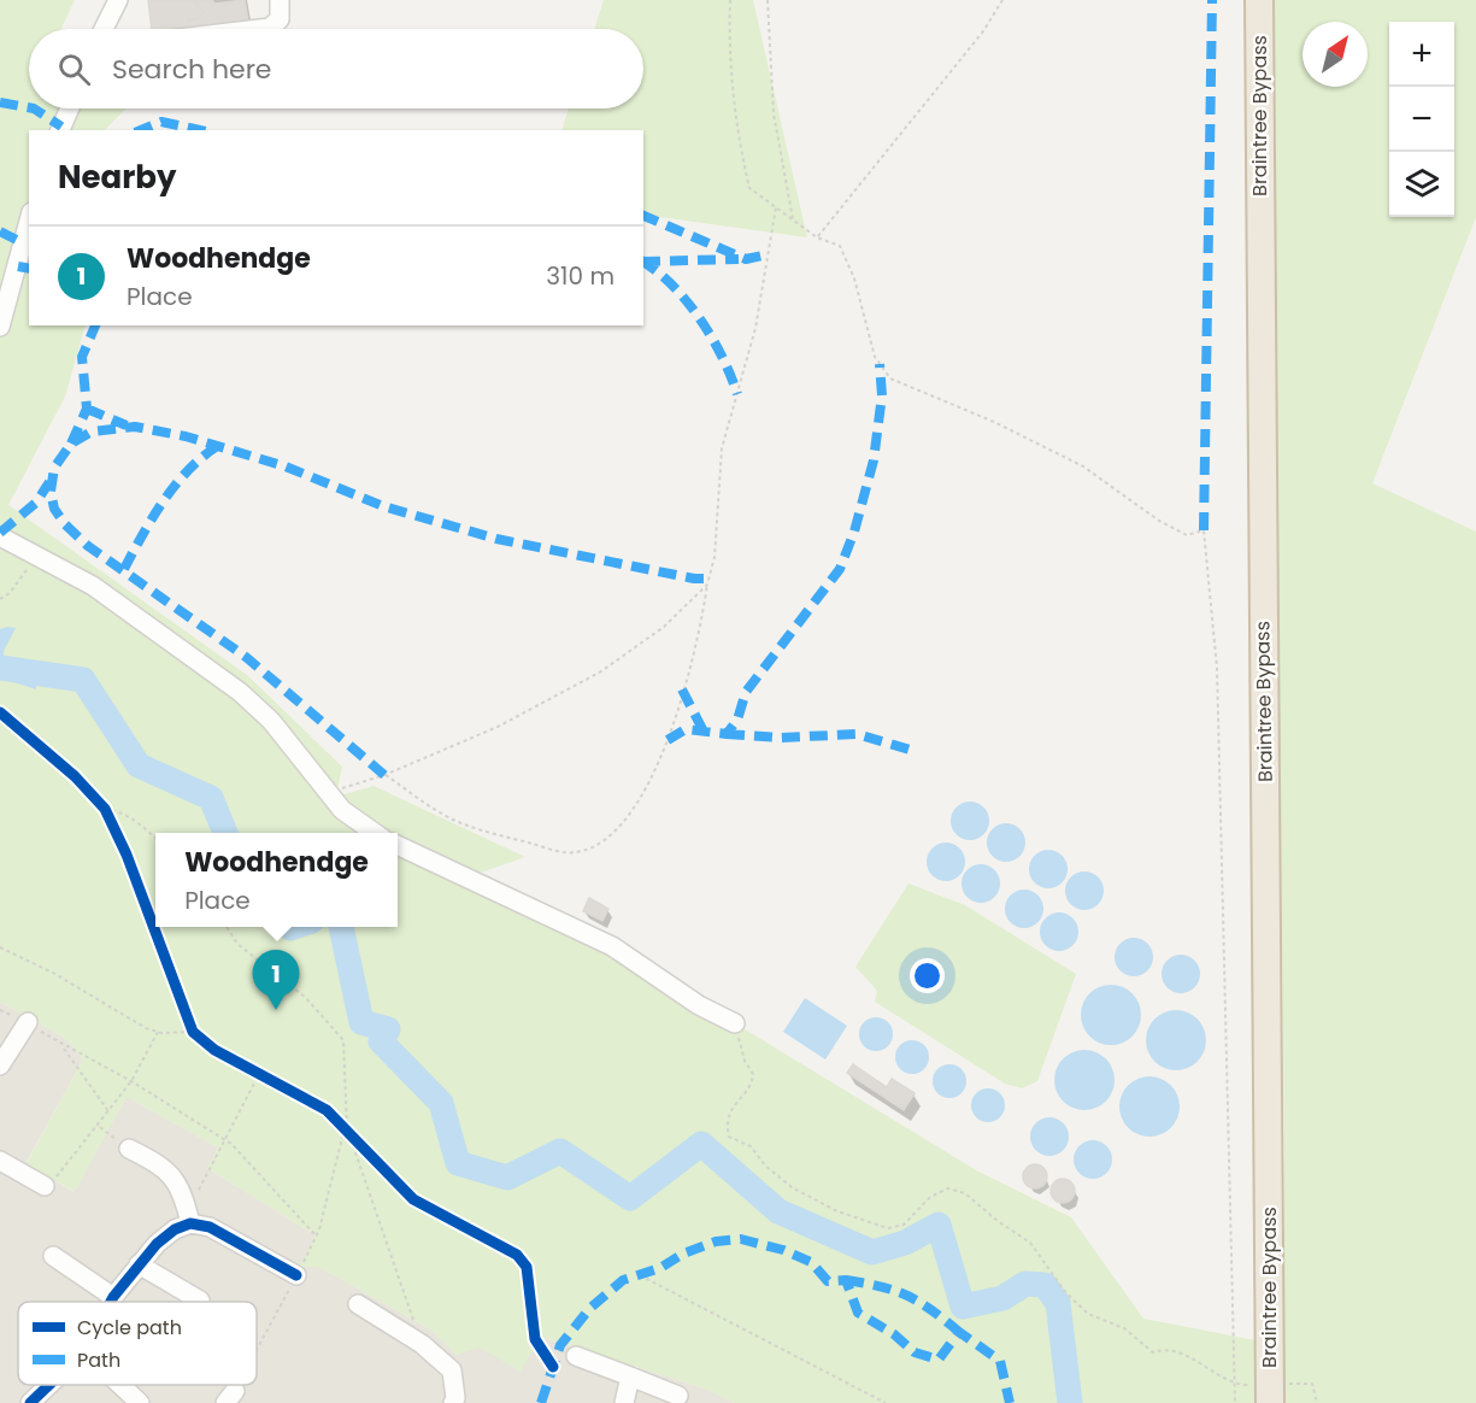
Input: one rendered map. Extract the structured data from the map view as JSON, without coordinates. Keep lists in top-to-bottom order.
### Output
{
  "streets": {
    "highway": ["Braintree Bypass"]
  },
  "legend": ["Cycle path", "Path"],
  "north": "top right",
  "page": {
    "map_buttons": ["+", "−"],
    "search": "Search here",
    "heading": "Nearby",
    "list": [
      {
        "mark": "1",
        "name": "Woodhendge",
        "note": "Place",
        "value": "310 m"
      }
    ],
    "popup": ["Woodhendge", "Place"],
    "pins": "1"
  }
}
